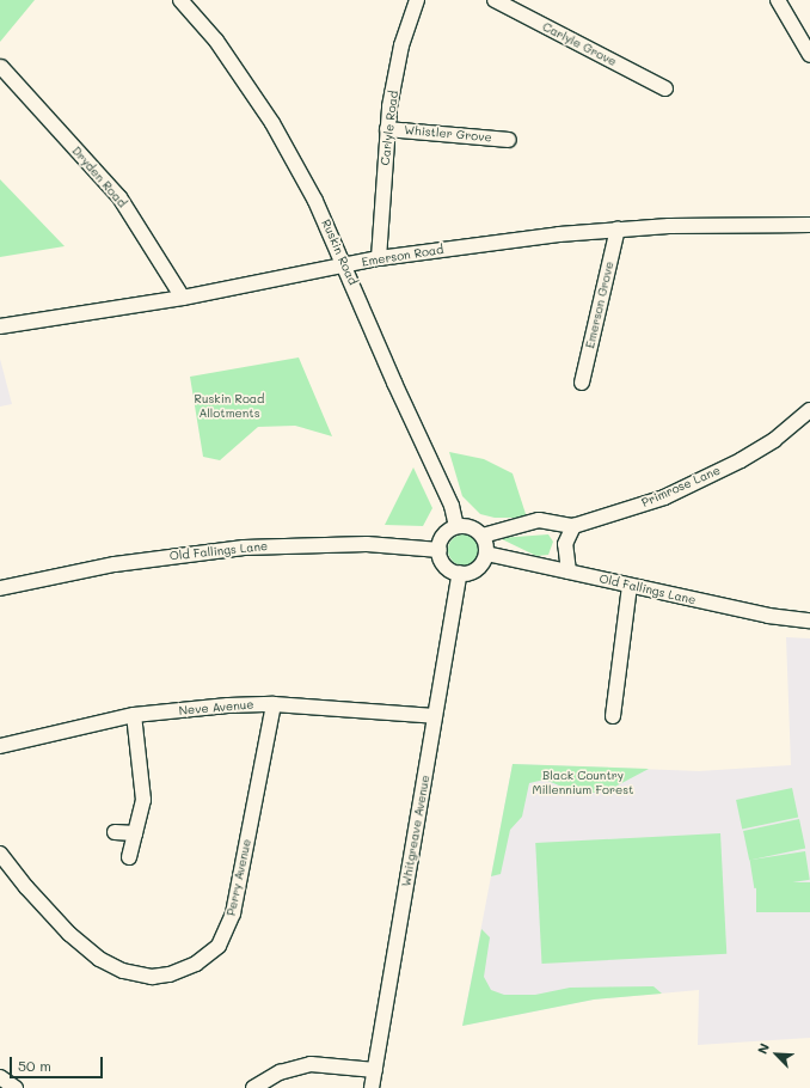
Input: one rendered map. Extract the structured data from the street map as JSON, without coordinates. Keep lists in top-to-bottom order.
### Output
{
  "streets": {
    "street": [
      "Carlyle Grove",
      "Carlyle Road",
      "Whistler Grove",
      "Dryden Road",
      "Ruskin Road",
      "Emerson Road",
      "Emerson Grove",
      "Primrose Lane",
      "Old Fallings Lane",
      "Neve Avenue",
      "Whitgreave Avenue",
      "Perry Avenue"
    ]
  },
  "crossings": [
    ["Carlyle Road", "Whistler Grove"],
    ["Carlyle Road", "Emerson Road"],
    ["Dryden Road", "Emerson Road"],
    ["Ruskin Road", "Emerson Road"],
    ["Ruskin Road", "Primrose Lane"],
    ["Ruskin Road", "Old Fallings Lane"],
    ["Ruskin Road", "Whitgreave Avenue"],
    ["Emerson Road", "Emerson Grove"],
    ["Primrose Lane", "Old Fallings Lane"],
    ["Primrose Lane", "Whitgreave Avenue"],
    ["Old Fallings Lane", "Whitgreave Avenue"],
    ["Neve Avenue", "Whitgreave Avenue"],
    ["Neve Avenue", "Perry Avenue"]
  ],
  "parks": ["Ruskin Road Allotments", "Black Country Millennium Forest"],
  "scale_bar": "50 m",
  "north": "top left"
}
